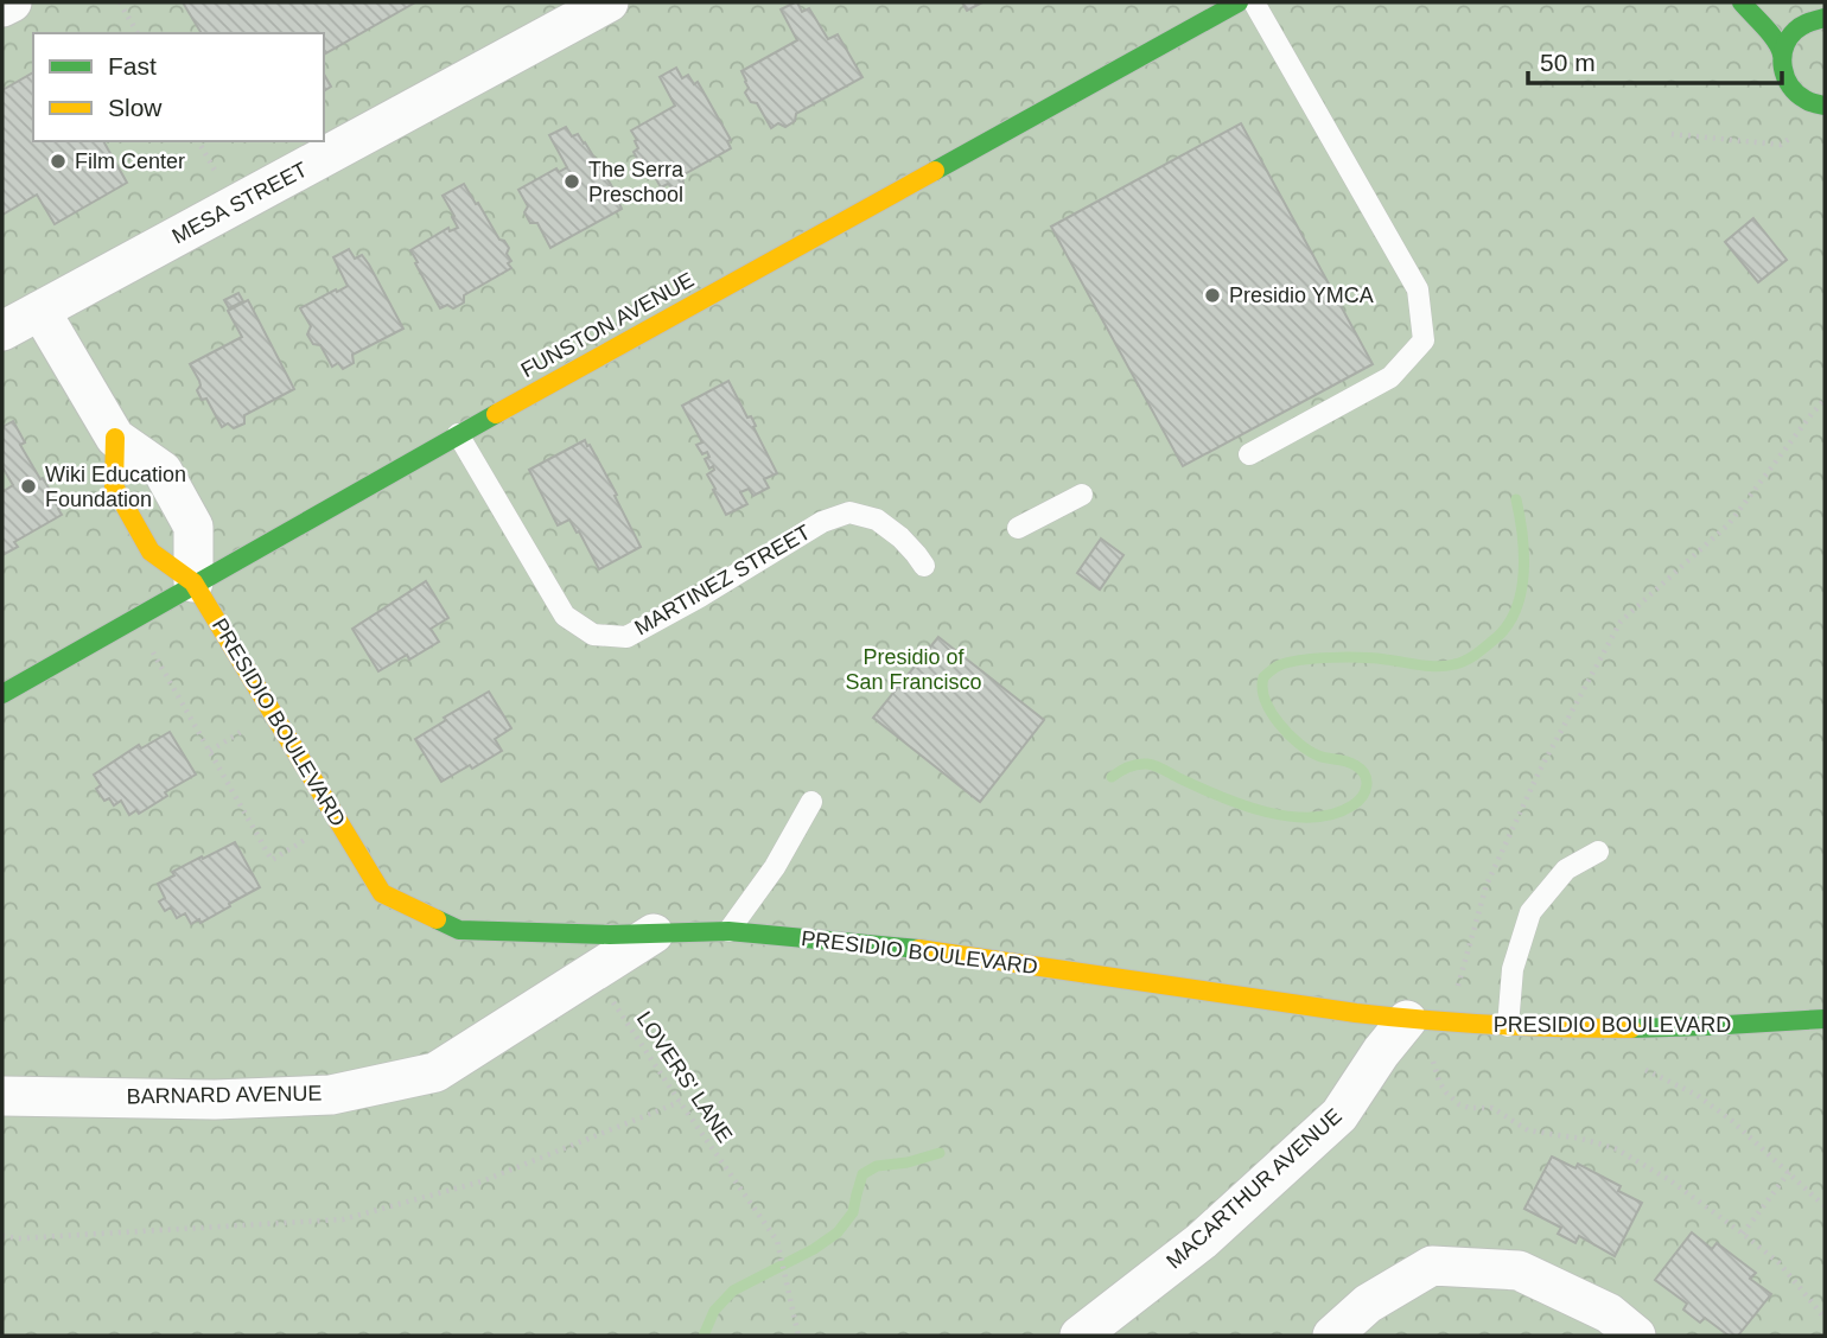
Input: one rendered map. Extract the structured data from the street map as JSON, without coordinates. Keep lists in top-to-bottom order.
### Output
{
  "streets": {
    "street": [
      "MESA STREET",
      "FUNSTON AVENUE",
      "PRESIDIO BOULEVARD",
      "BARNARD AVENUE",
      "MACARTHUR AVENUE"
    ],
    "lane": ["MARTINEZ STREET"],
    "path": ["LOVERS' LANE"]
  },
  "crossings": [
    ["FUNSTON AVENUE", "MARTINEZ STREET"],
    ["FUNSTON AVENUE", "PRESIDIO BOULEVARD"],
    ["PRESIDIO BOULEVARD", "BARNARD AVENUE"],
    ["PRESIDIO BOULEVARD", "MACARTHUR AVENUE"]
  ],
  "parks": ["Presidio of San Francisco"],
  "places": [
    "Film Center",
    "The Serra Preschool",
    "Presidio YMCA",
    "Wiki Education Foundation"
  ],
  "legend": ["Fast", "Slow"],
  "scale_bar": "50 m"
}
